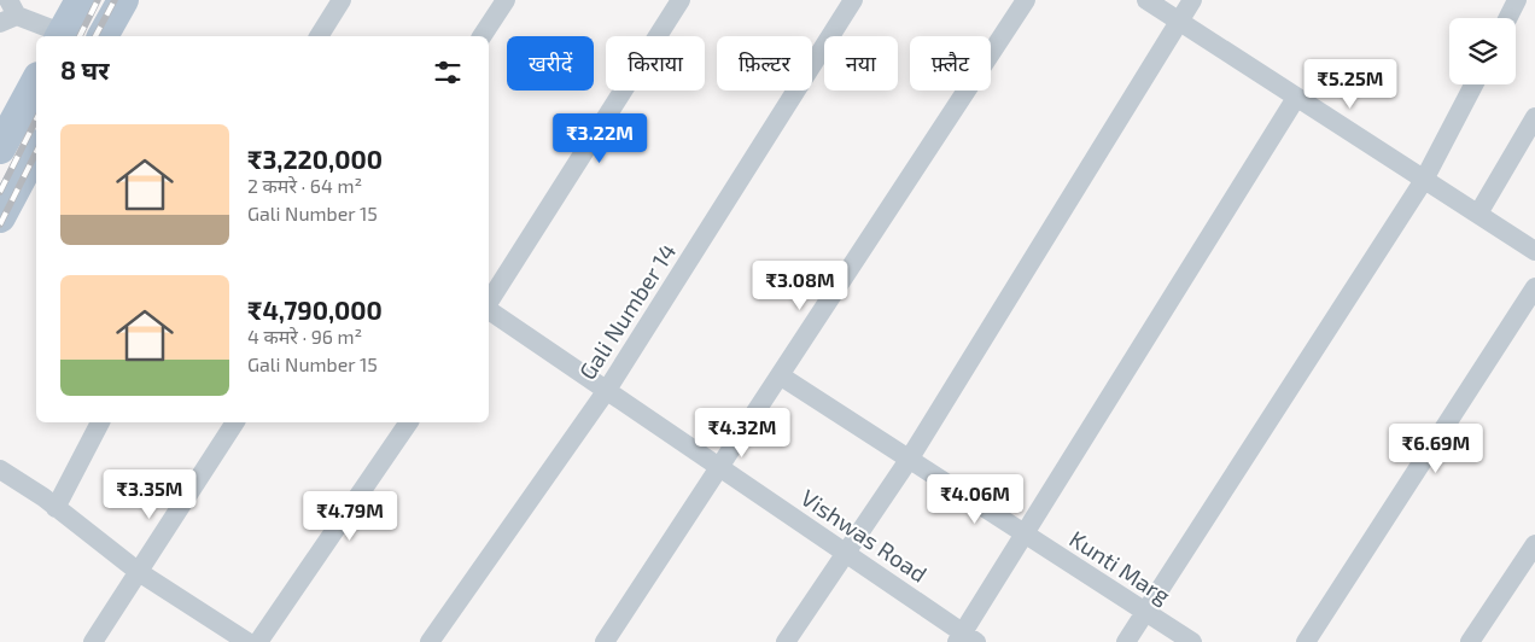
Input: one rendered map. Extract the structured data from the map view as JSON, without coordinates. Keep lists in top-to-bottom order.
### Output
{
  "streets": {
    "street": ["Gali Number 14", "Vishwas Road", "Kunti Marg"]
  },
  "crossings": [
    ["Gali Number 14", "Vishwas Road"]
  ],
  "page": {
    "chip": [
      "खरीदें",
      "किराया",
      "फ़िल्टर",
      "नया",
      "फ़्लैट"
    ],
    "heading": "8 घर",
    "price": [
      "₹5.25M",
      "₹3.22M",
      "₹3.08M",
      "₹4.32M",
      "₹6.69M",
      "₹3.35M",
      "₹4.06M",
      "₹4.79M"
    ],
    "list": [
      {
        "name": "₹3,220,000",
        "note": "2 कमरे · 64 m² · Gali Number 15"
      },
      {
        "name": "₹4,790,000",
        "note": "4 कमरे · 96 m² · Gali Number 15"
      }
    ]
  }
}
